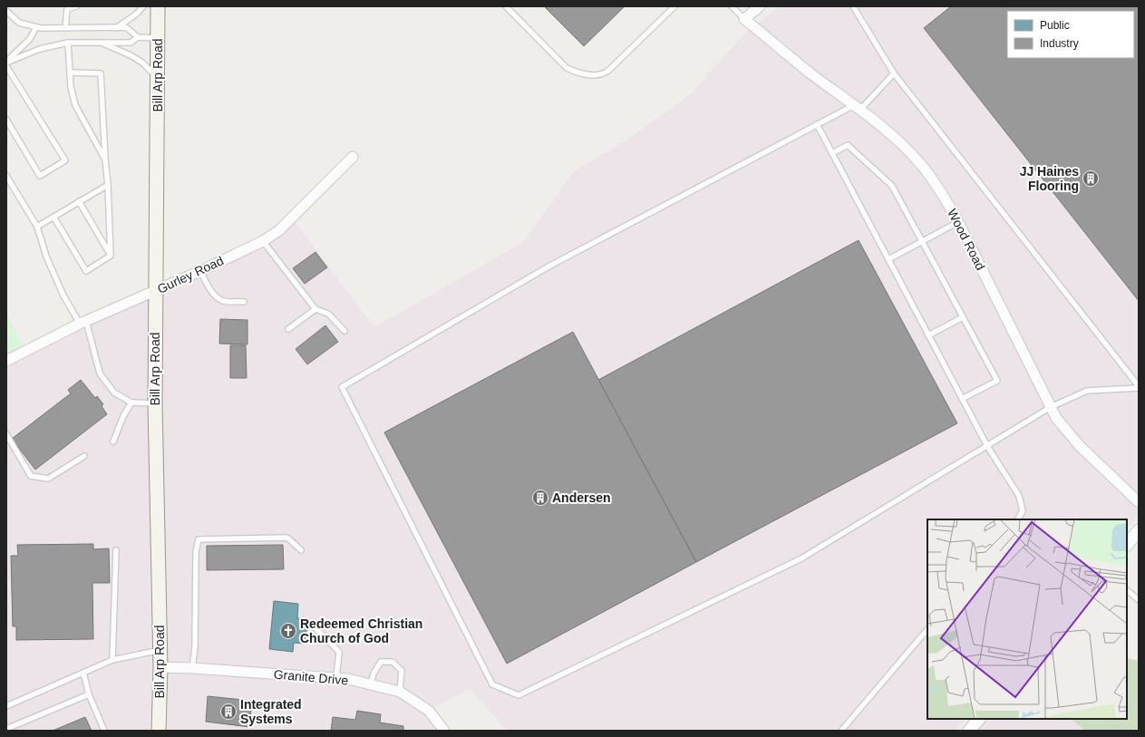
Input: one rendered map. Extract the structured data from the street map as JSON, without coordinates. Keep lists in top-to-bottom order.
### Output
{
  "streets": {
    "main road": ["Bill Arp Road"],
    "street": ["Wood Road", "Gurley Road", "Granite Drive"]
  },
  "crossings": [
    ["Bill Arp Road", "Gurley Road"],
    ["Bill Arp Road", "Granite Drive"]
  ],
  "places": {
    "building": ["JJ Haines Flooring", "Andersen", "Integrated Systems"],
    "church": ["Redeemed Christian Church of God"]
  },
  "legend": ["Public", "Industry"]
}
